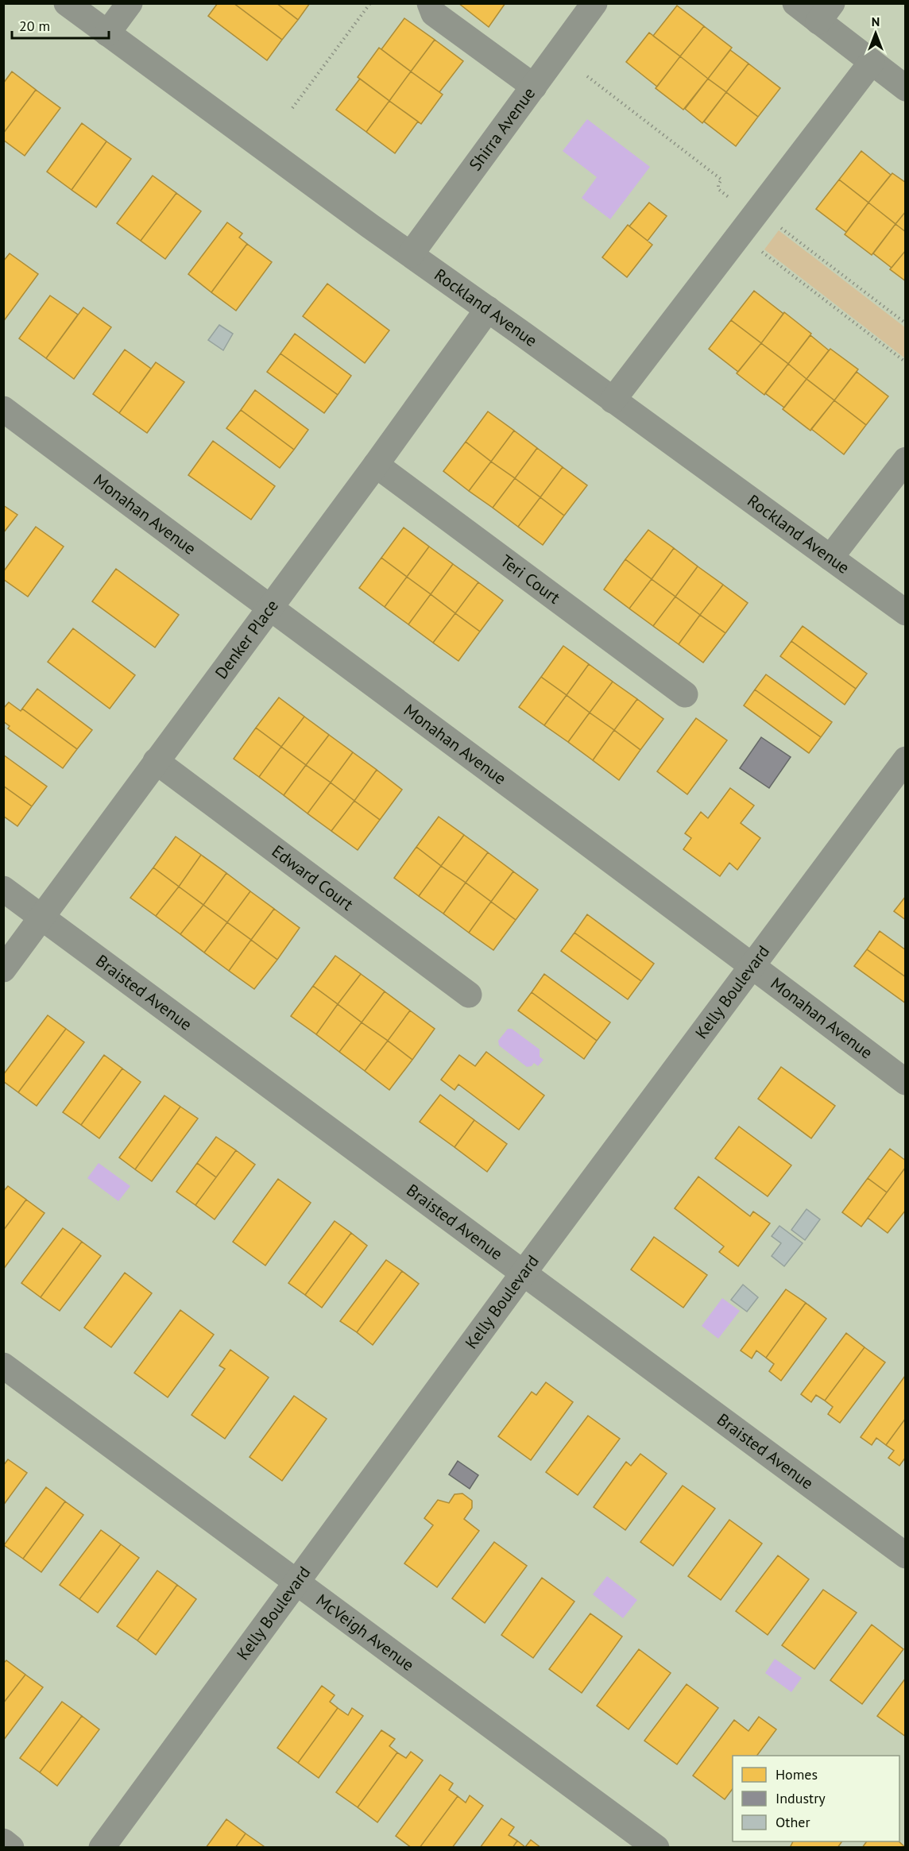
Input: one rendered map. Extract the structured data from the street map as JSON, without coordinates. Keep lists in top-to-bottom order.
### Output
{
  "streets": {
    "street": [
      "Shirra Avenue",
      "Rockland Avenue",
      "Monahan Avenue",
      "Teri Court",
      "Denker Place",
      "Edward Court",
      "Kelly Boulevard",
      "Braisted Avenue",
      "McVeigh Avenue"
    ]
  },
  "crossings": [
    ["Shirra Avenue", "Rockland Avenue"],
    ["Rockland Avenue", "Denker Place"],
    ["Monahan Avenue", "Denker Place"],
    ["Monahan Avenue", "Kelly Boulevard"],
    ["Teri Court", "Denker Place"],
    ["Denker Place", "Edward Court"],
    ["Denker Place", "Braisted Avenue"],
    ["Kelly Boulevard", "Braisted Avenue"],
    ["Kelly Boulevard", "McVeigh Avenue"]
  ],
  "legend": ["Homes", "Industry", "Other"],
  "scale_bar": "20 m",
  "north": "top"
}
